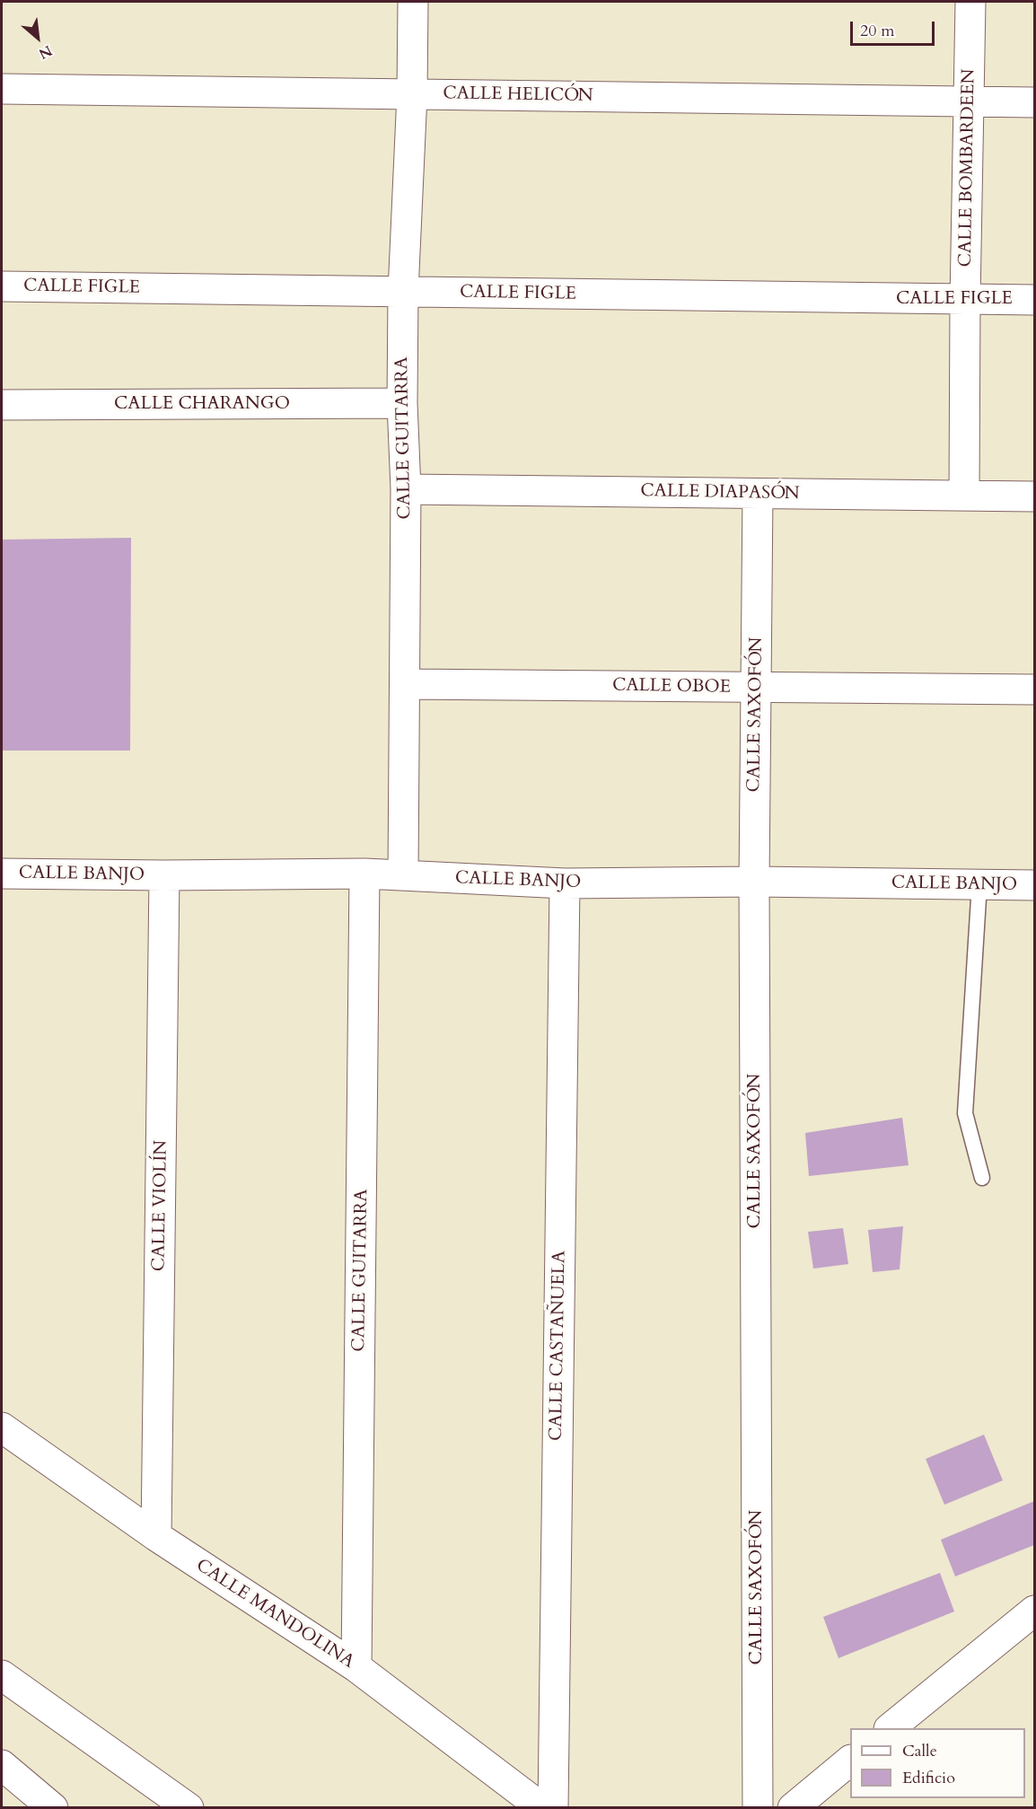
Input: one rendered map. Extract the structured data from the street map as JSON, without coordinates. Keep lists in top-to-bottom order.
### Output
{
  "streets": {
    "street": [
      "CALLE HELICÓN",
      "CALLE BOMBARDEEN",
      "CALLE FIGLE",
      "CALLE CHARANGO",
      "CALLE GUITARRA",
      "CALLE DIAPASÓN",
      "CALLE OBOE",
      "CALLE SAXOFÓN",
      "CALLE BANJO",
      "CALLE VIOLÍN",
      "CALLE CASTAÑUELA",
      "CALLE MANDOLINA"
    ]
  },
  "crossings": [
    ["CALLE HELICÓN", "CALLE BOMBARDEEN"],
    ["CALLE HELICÓN", "CALLE GUITARRA"],
    ["CALLE BOMBARDEEN", "CALLE FIGLE"],
    ["CALLE BOMBARDEEN", "CALLE DIAPASÓN"],
    ["CALLE FIGLE", "CALLE GUITARRA"],
    ["CALLE CHARANGO", "CALLE GUITARRA"],
    ["CALLE GUITARRA", "CALLE DIAPASÓN"],
    ["CALLE GUITARRA", "CALLE OBOE"],
    ["CALLE GUITARRA", "CALLE BANJO"],
    ["CALLE GUITARRA", "CALLE MANDOLINA"],
    ["CALLE DIAPASÓN", "CALLE SAXOFÓN"],
    ["CALLE OBOE", "CALLE SAXOFÓN"],
    ["CALLE SAXOFÓN", "CALLE BANJO"],
    ["CALLE BANJO", "CALLE VIOLÍN"],
    ["CALLE BANJO", "CALLE CASTAÑUELA"],
    ["CALLE VIOLÍN", "CALLE MANDOLINA"]
  ],
  "legend": ["Calle", "Edificio"],
  "scale_bar": "20 m",
  "north": "bottom right"
}
